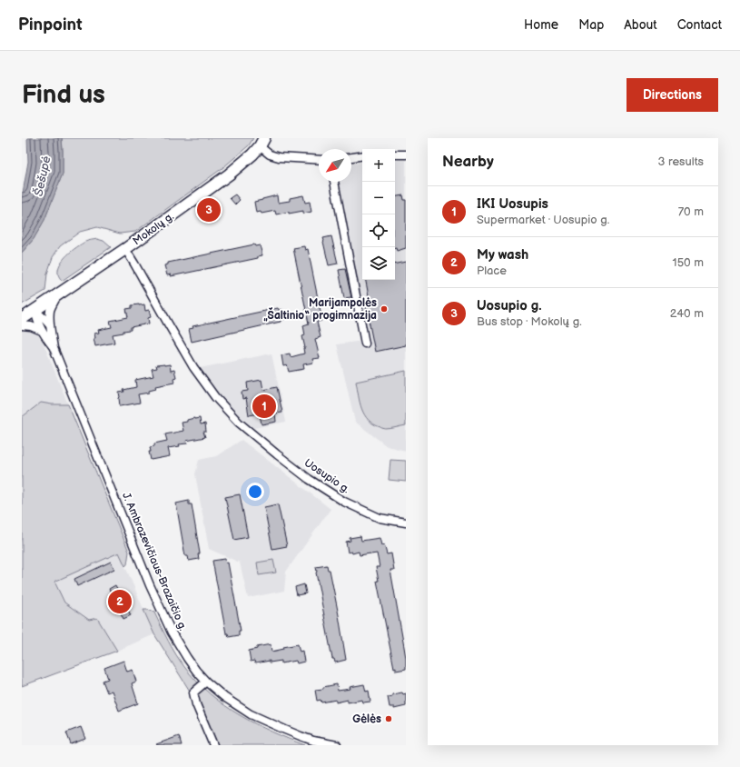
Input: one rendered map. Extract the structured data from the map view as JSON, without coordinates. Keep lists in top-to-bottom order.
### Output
{
  "streets": {
    "main road": ["Mokolų g."],
    "street": ["Uosupio g.", "J. Ambrazevičiaus-Brazaičio g."]
  },
  "crossings": [
    ["Mokolų g.", "Uosupio g."],
    ["Mokolų g.", "J. Ambrazevičiaus-Brazaičio g."]
  ],
  "water": ["Šešupė"],
  "places": ["Marijampolės „Šaltinio“ progimnazija", "Gėlės"],
  "north": "bottom left",
  "page": {
    "header": "Pinpoint",
    "nav": [
      "Home",
      "Map",
      "About",
      "Contact"
    ],
    "buttons": "Directions",
    "title": "Find us",
    "heading": ["Nearby", "3 results"],
    "map_buttons": ["+", "−"],
    "list": [
      {
        "mark": "1",
        "name": "IKI Uosupis",
        "note": "Supermarket · Uosupio g.",
        "value": "70 m"
      },
      {
        "mark": "2",
        "name": "My wash",
        "note": "Place",
        "value": "150 m"
      },
      {
        "mark": "3",
        "name": "Uosupio g.",
        "note": "Bus stop · Mokolų g.",
        "value": "240 m"
      }
    ],
    "pins": ["3", "1", "2"]
  }
}
